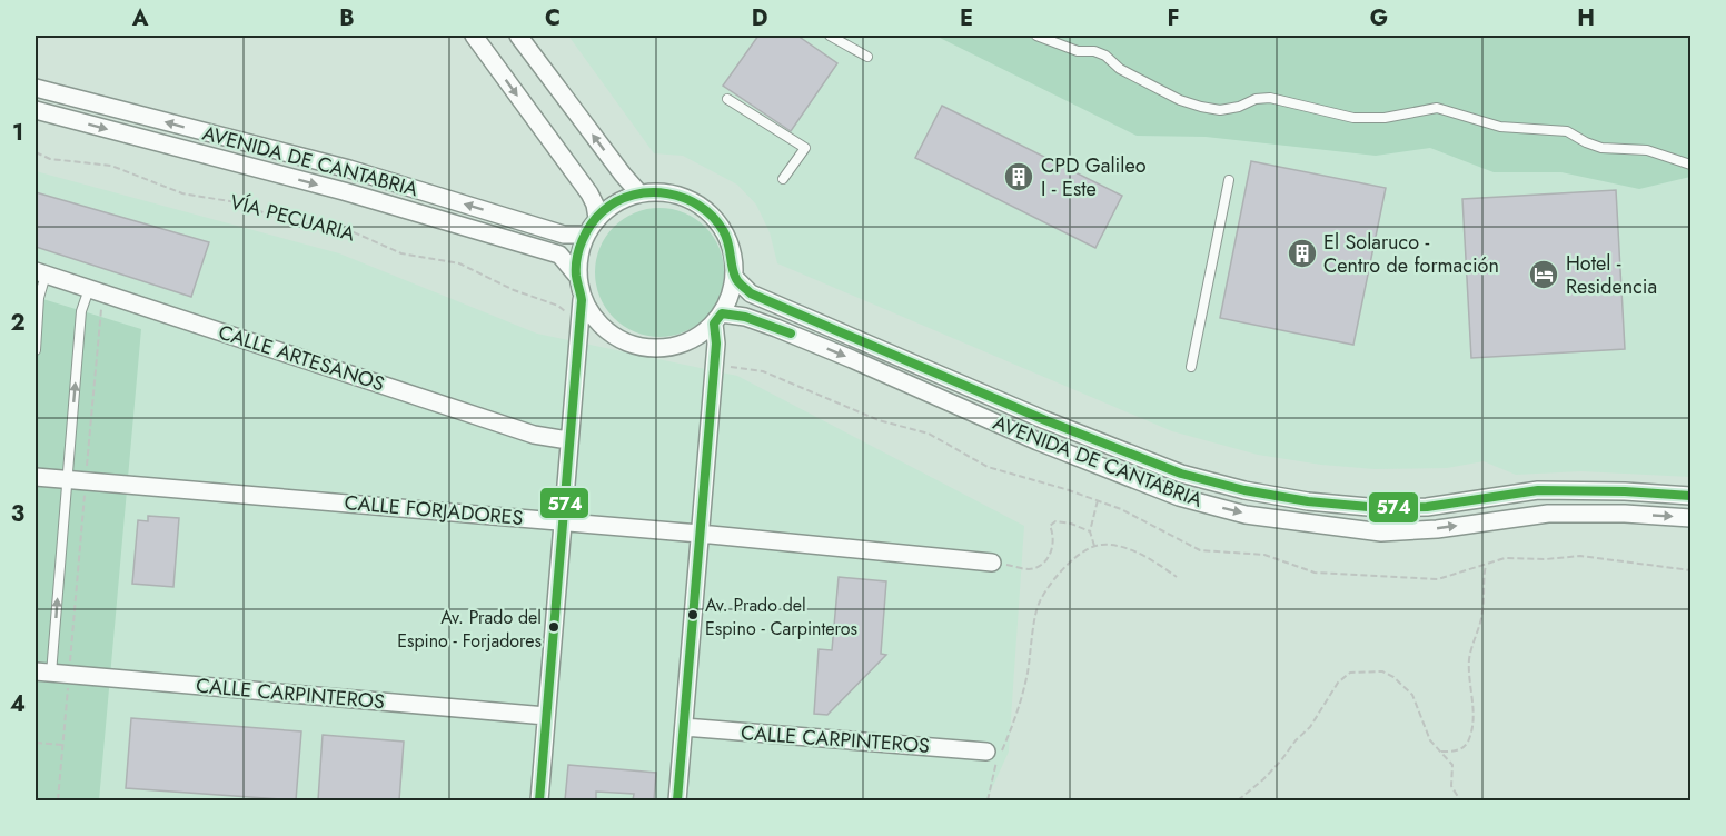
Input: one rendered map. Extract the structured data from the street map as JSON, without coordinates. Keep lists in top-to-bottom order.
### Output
{
  "streets": {
    "street": [
      "AVENIDA DE CANTABRIA",
      "CALLE ARTESANOS",
      "CALLE FORJADORES",
      "CALLE CARPINTEROS"
    ],
    "path": ["VÍA PECUARIA"]
  },
  "places": {
    "building": ["CPD Galileo I - Este", "El Solaruco - Centro de formación"],
    "hotel": ["Hotel - Residencia"],
    "other": ["Av. Prado del Espino - Carpinteros", "Av. Prado del Espino - Forjadores"]
  },
  "lines": ["transit line 574"],
  "grid": {
    "columns": [
      "A",
      "B",
      "C",
      "D",
      "E",
      "F",
      "G",
      "H"
    ],
    "rows": [
      "1",
      "2",
      "3",
      "4"
    ]
  }
}
